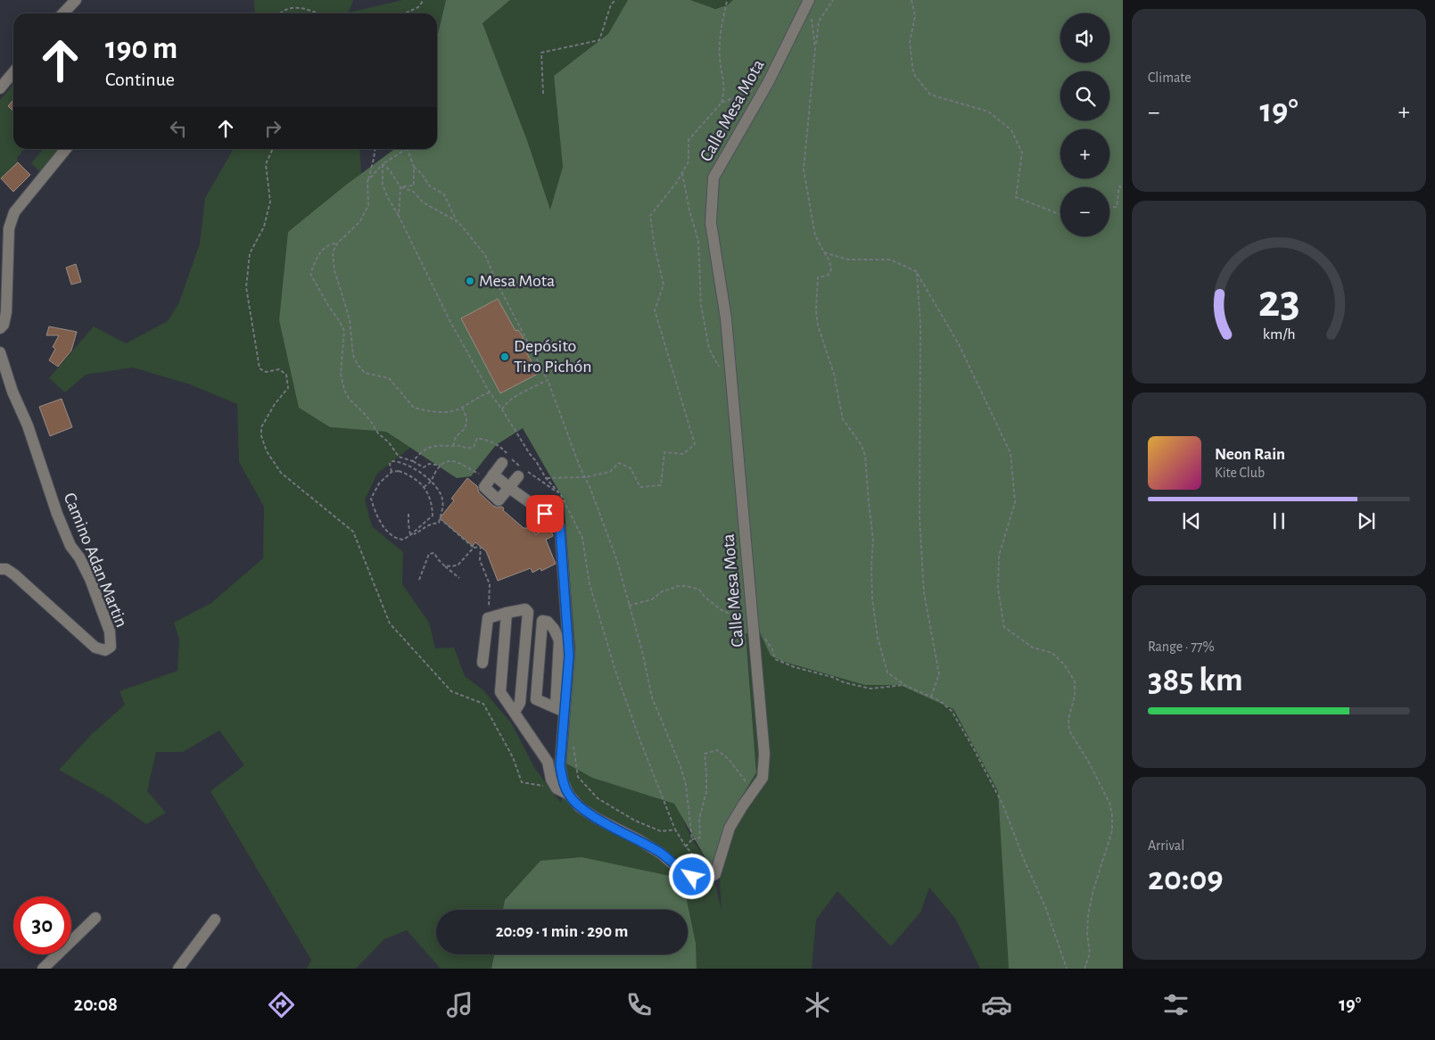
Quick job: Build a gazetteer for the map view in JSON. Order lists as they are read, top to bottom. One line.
{"streets":{"street":["Calle Mesa Mota","Camino Adan Martin"]},"places":["Mesa Mota","Depósito Tiro Pichón"],"page":{"tile":["Climate",["Range · 77%","385 km"],["Arrival","20:09"]],"map_buttons":["+","−"],"turn":["190 m","Continue"],"heat":["−","19°","+"],"song":["Neon Rain","Kite Club"],"limit":"30","trip":"20:09 · 1 min · 290 m","tabs":["20:08","19°"],"gauge":["23","km/h"]}}
